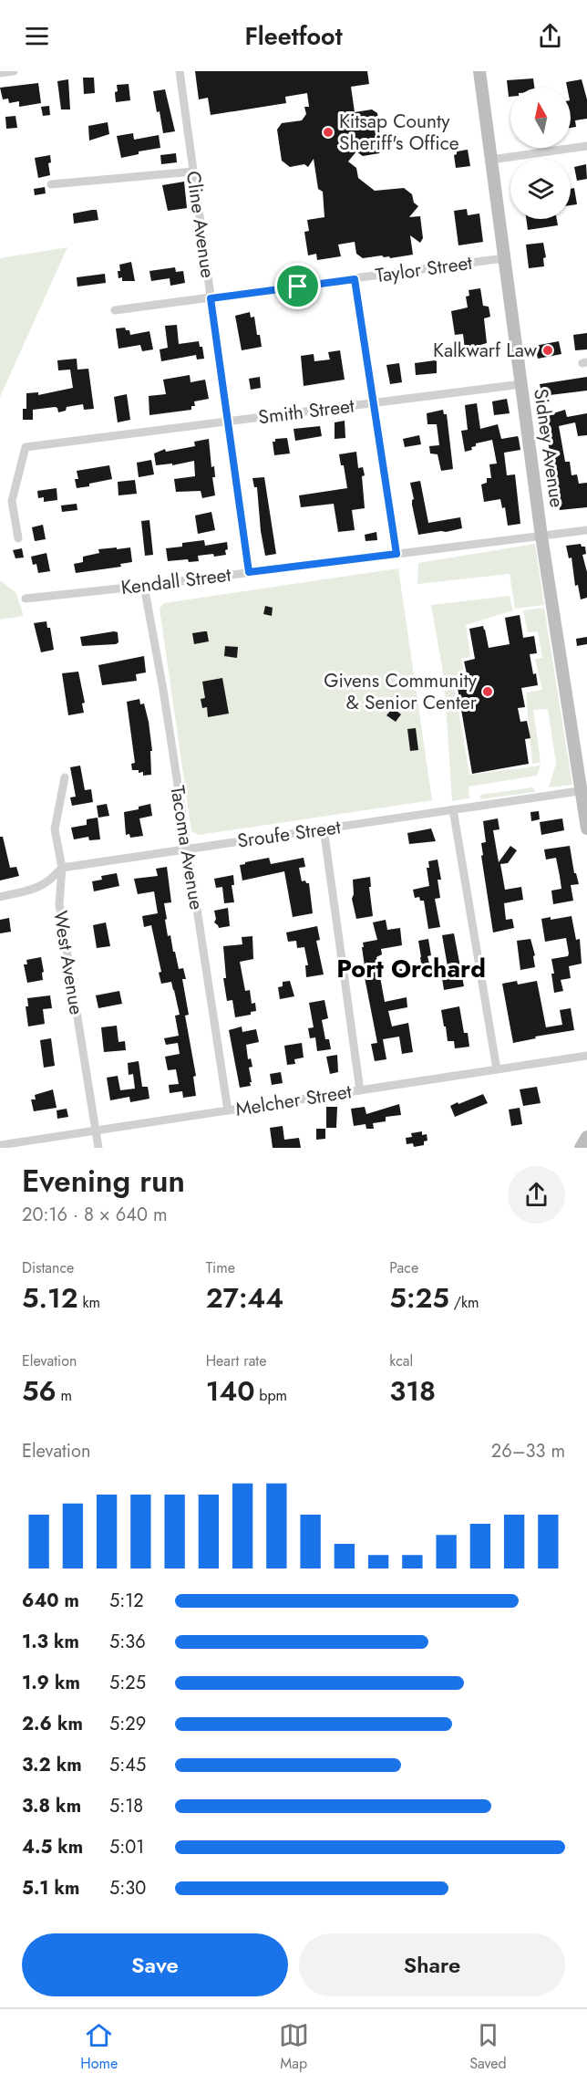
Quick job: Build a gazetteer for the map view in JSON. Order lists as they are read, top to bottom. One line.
{"streets":{"main road":["Sidney Avenue"],"street":["Cline Avenue","Taylor Street","Smith Street","Kendall Street","Sroufe Street","Tacoma Avenue","West Avenue","Melcher Street"]},"crossings":[["Cline Avenue","Taylor Street"],["Cline Avenue","Smith Street"],["Cline Avenue","Kendall Street"],["Taylor Street","Sidney Avenue"],["Smith Street","Sidney Avenue"],["Sidney Avenue","Kendall Street"],["Sidney Avenue","Sroufe Street"],["Kendall Street","Tacoma Avenue"],["Sroufe Street","Tacoma Avenue"],["Sroufe Street","West Avenue"],["Tacoma Avenue","Melcher Street"],["West Avenue","Melcher Street"]],"districts":["Port Orchard"],"places":["Kitsap County Sheriff's Office","Kalkwarf Law","Givens Community & Senior Center"],"north":"top","page":{"header":"Fleetfoot","heading":["Evening run","20:16 · 8 × 640 m"],"stats":[["Distance","5.12 km"],["Time","27:44"],["Pace","5:25 /km"],["Elevation","56 m"],["Heart rate","140 bpm"],["kcal","318"]],"chart":["Elevation","26–33 m"],"list":[{"name":"640 m","note":"5:12"},{"name":"1.3 km","note":"5:36"},{"name":"1.9 km","note":"5:25"},{"name":"2.6 km","note":"5:29"},{"name":"3.2 km","note":"5:45"},{"name":"3.8 km","note":"5:18"},{"name":"4.5 km","note":"5:01"},{"name":"5.1 km","note":"5:30"}],"buttons":["Save","Share"],"tabs":["Home","Map","Saved"]}}
